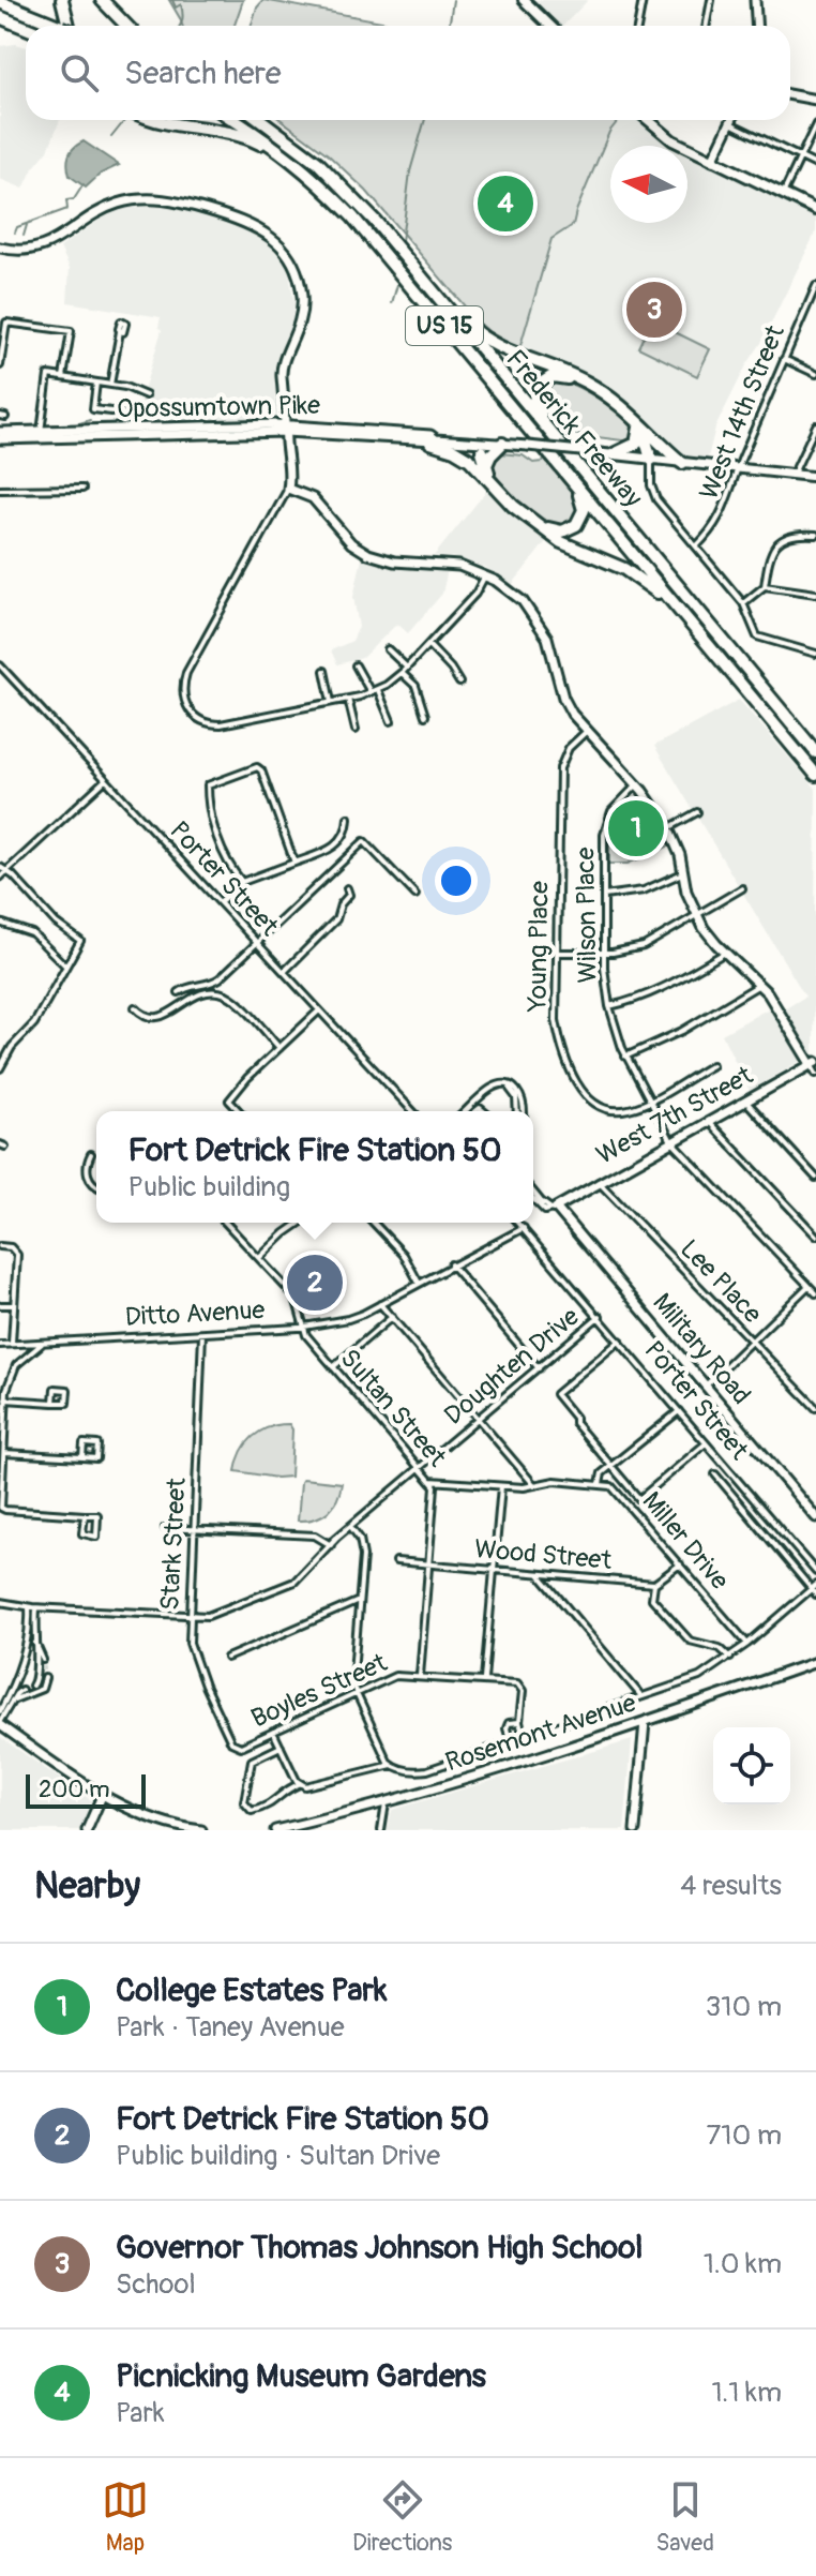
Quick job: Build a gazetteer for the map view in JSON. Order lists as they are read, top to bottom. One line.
{"streets":{"highway":["US 15","Frederick Freeway"],"street":["Opossumtown Pike","West 14th Street","Porter Street","Wilson Place","Young Place","West 7th Street","Lee Place","Ditto Avenue","Military Road","Doughten Drive","Sultan Street","Miller Drive","Stark Street","Wood Street","Boyles Street","Rosemont Avenue"]},"crossings":[["US 15","Frederick Freeway"],["Opossumtown Pike","West 14th Street"],["Porter Street","Ditto Avenue"],["Porter Street","Doughten Drive"],["Wilson Place","Young Place"],["Wilson Place","West 7th Street"],["West 7th Street","Lee Place"],["West 7th Street","Military Road"],["Ditto Avenue","Sultan Street"],["Ditto Avenue","Stark Street"],["Doughten Drive","Sultan Street"],["Doughten Drive","Stark Street"],["Sultan Street","Wood Street"],["Sultan Street","Boyles Street"],["Stark Street","Boyles Street"]],"scale_bar":"200 m","north":"left","page":{"search":"Search here","pins":["4","3","1","2"],"popup":["Fort Detrick Fire Station 50","Public building"],"scale":"200 m","heading":["Nearby","4 results"],"list":[{"mark":"1","name":"College Estates Park","note":"Park · Taney Avenue","value":"310 m"},{"mark":"2","name":"Fort Detrick Fire Station 50","note":"Public building · Sultan Drive","value":"710 m"},{"mark":"3","name":"Governor Thomas Johnson High School","note":"School","value":"1.0 km"},{"mark":"4","name":"Picnicking Museum Gardens","note":"Park","value":"1.1 km"}],"nav":["Map","Directions","Saved"]}}
